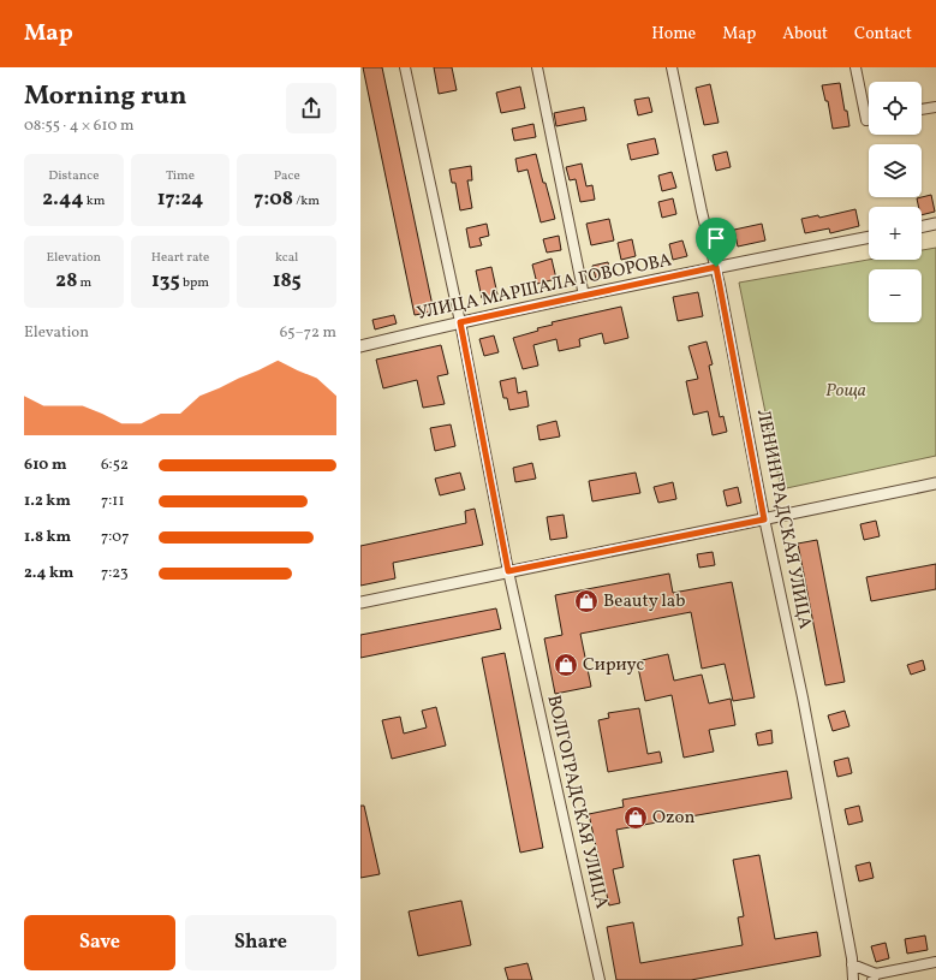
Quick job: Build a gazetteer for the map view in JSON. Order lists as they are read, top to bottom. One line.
{"streets":{"street":["УЛИЦА МАРШАЛА ГОВОРОВА","ЛЕНИНГРАДСКАЯ УЛИЦА","ВОЛГОГРАДСКАЯ УЛИЦА"]},"crossings":[["УЛИЦА МАРШАЛА ГОВОРОВА","ЛЕНИНГРАДСКАЯ УЛИЦА"],["УЛИЦА МАРШАЛА ГОВОРОВА","ВОЛГОГРАДСКАЯ УЛИЦА"]],"parks":["Роща"],"places":{"shop":["Beauty lab","Сириус","Ozon"]},"page":{"header":"Map","nav":["Home","Map","About","Contact"],"heading":["Morning run","08:55 · 4 × 610 m"],"map_buttons":["+","−"],"stats":[["Distance","2.44 km"],["Time","17:24"],["Pace","7:08 /km"],["Elevation","28 m"],["Heart rate","135 bpm"],["kcal","185"]],"chart":["Elevation","65–72 m"],"list":[{"name":"610 m","note":"6:52"},{"name":"1.2 km","note":"7:11"},{"name":"1.8 km","note":"7:07"},{"name":"2.4 km","note":"7:23"}],"buttons":["Save","Share"]}}
